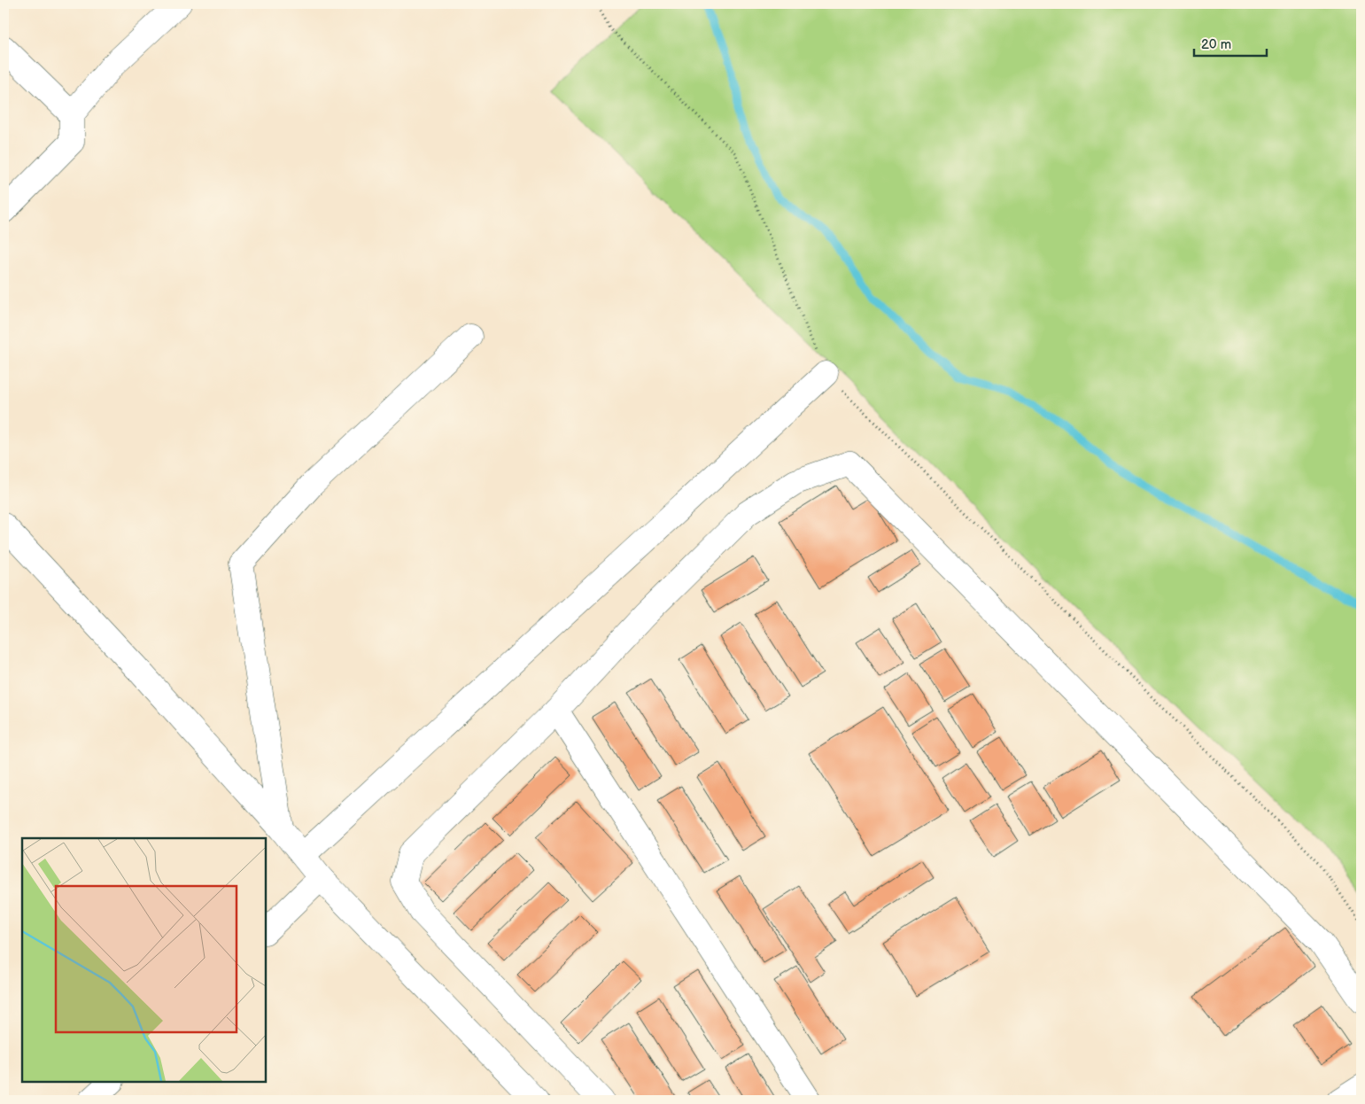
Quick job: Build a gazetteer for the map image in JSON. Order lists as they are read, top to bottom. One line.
{"scale_bar":"20 m"}
